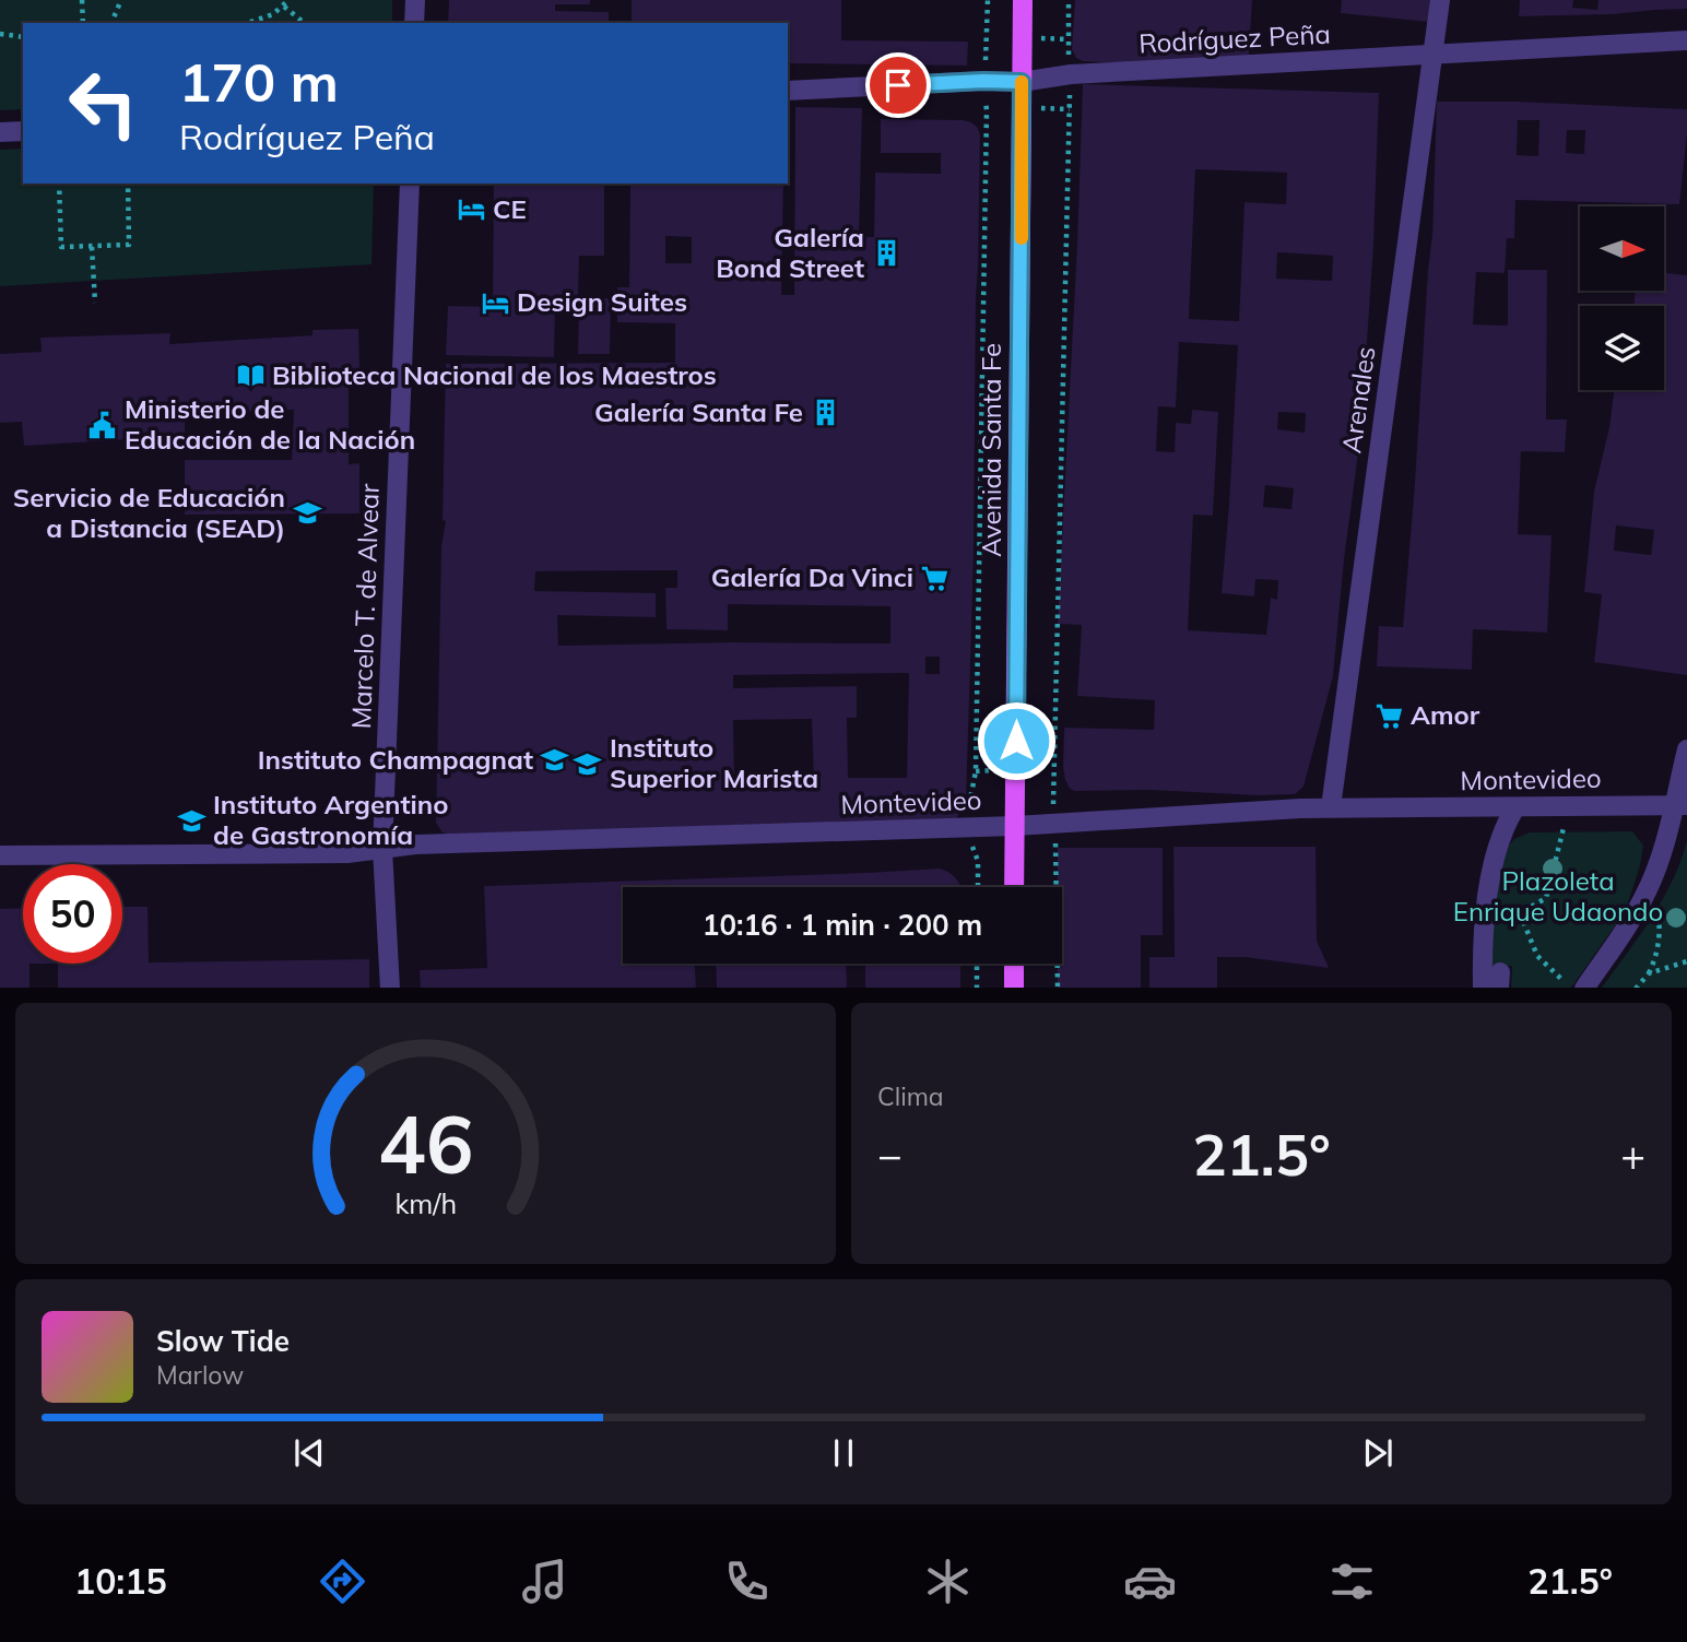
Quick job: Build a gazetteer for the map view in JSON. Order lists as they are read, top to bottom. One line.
{"streets":{"main road":["Avenida Santa Fe"],"street":["Rodríguez Peña","Arenales","Marcelo T. de Alvear","Montevideo"]},"crossings":[["Rodríguez Peña","Arenales"],["Rodríguez Peña","Avenida Santa Fe"],["Arenales","Montevideo"],["Avenida Santa Fe","Montevideo"],["Marcelo T. de Alvear","Montevideo"]],"parks":["Plazoleta Enrique Udaondo"],"places":{"hotel":["CE","Design Suites"],"building":["Galería Bond Street","Galería Santa Fe"],"library":["Biblioteca Nacional de los Maestros"],"public building":["Ministerio de Educación de la Nación"],"school or university":["Servicio de Educación a Distancia (SEAD)","Instituto Champagnat","Instituto Superior Marista","Instituto Argentino de Gastronomía"],"supermarket":["Galería Da Vinci","Amor"]},"north":"right","page":{"turn":["170 m","Rodríguez Peña"],"limit":"50","trip":"10:16 · 1 min · 200 m","tile":"Clima","heat":["−","21.5°","+"],"song":["Slow Tide","Marlow"],"tabs":["10:15","21.5°"],"gauge":["46","km/h"]}}
